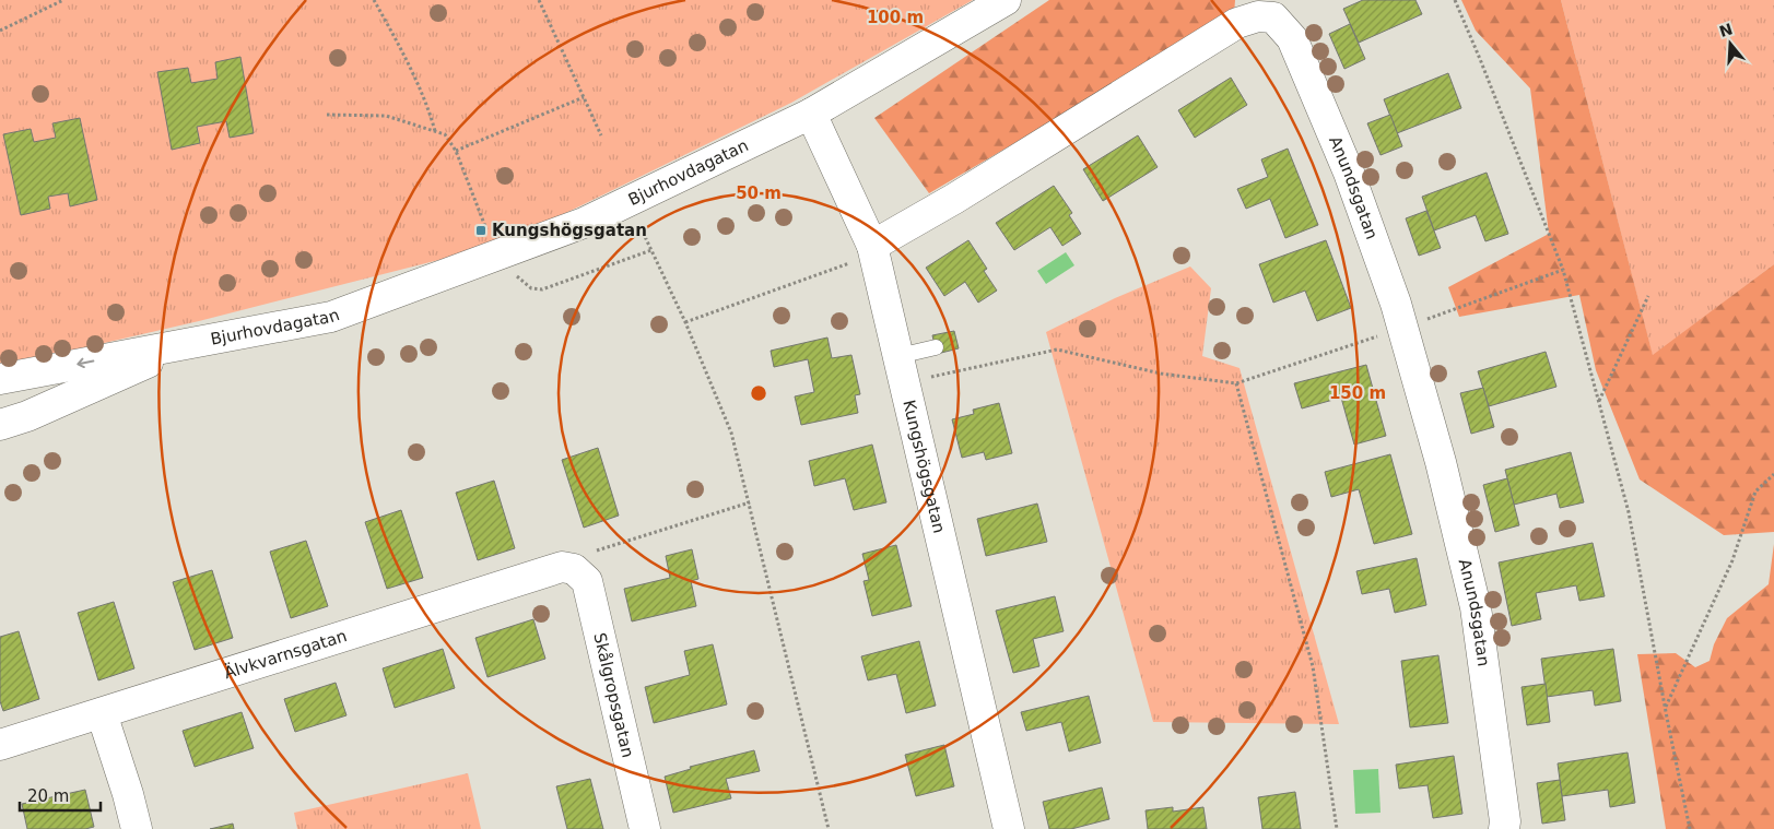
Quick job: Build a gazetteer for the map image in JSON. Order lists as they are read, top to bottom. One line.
{"streets":{"street":["Bjurhovdagatan","Anundsgatan","Kungshögsgatan","Älvkvarnsgatan","Skålgropsgatan"]},"crossings":[["Bjurhovdagatan","Kungshögsgatan"],["Anundsgatan","Kungshögsgatan"],["Älvkvarnsgatan","Skålgropsgatan"]],"places":{"transit":["Kungshögsgatan"]},"scale_bar":"20 m","north":"top","rings":["100 m","50 m","150 m"]}
